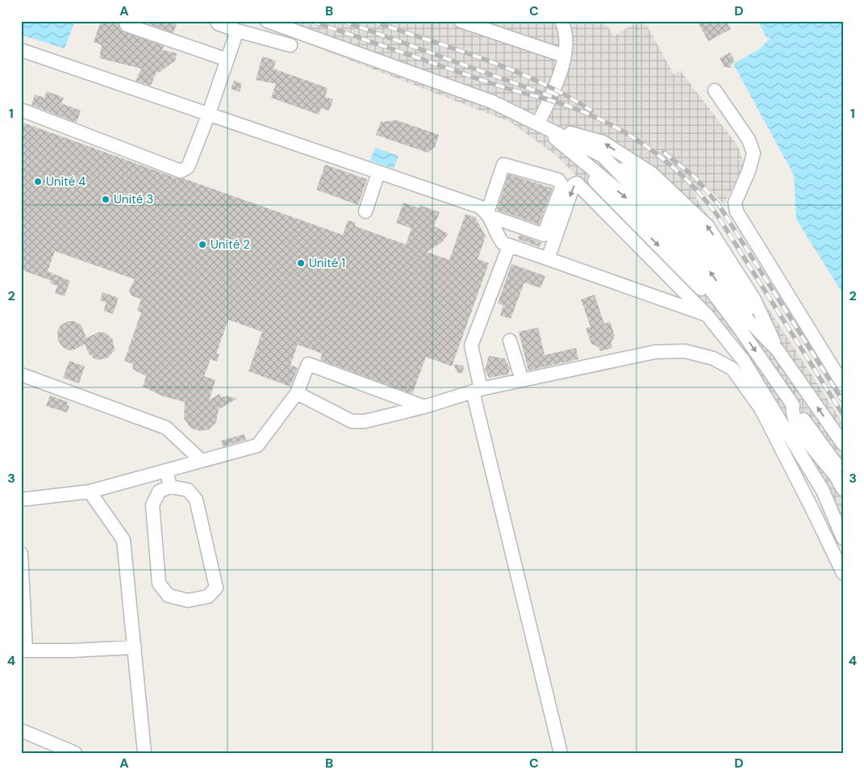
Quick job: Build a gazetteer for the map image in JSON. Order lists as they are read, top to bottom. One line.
{"places":["Unité 4","Unité 3","Unité 2","Unité 1"],"grid":{"columns":["A","B","C","D"],"rows":["1","2","3","4"]}}
